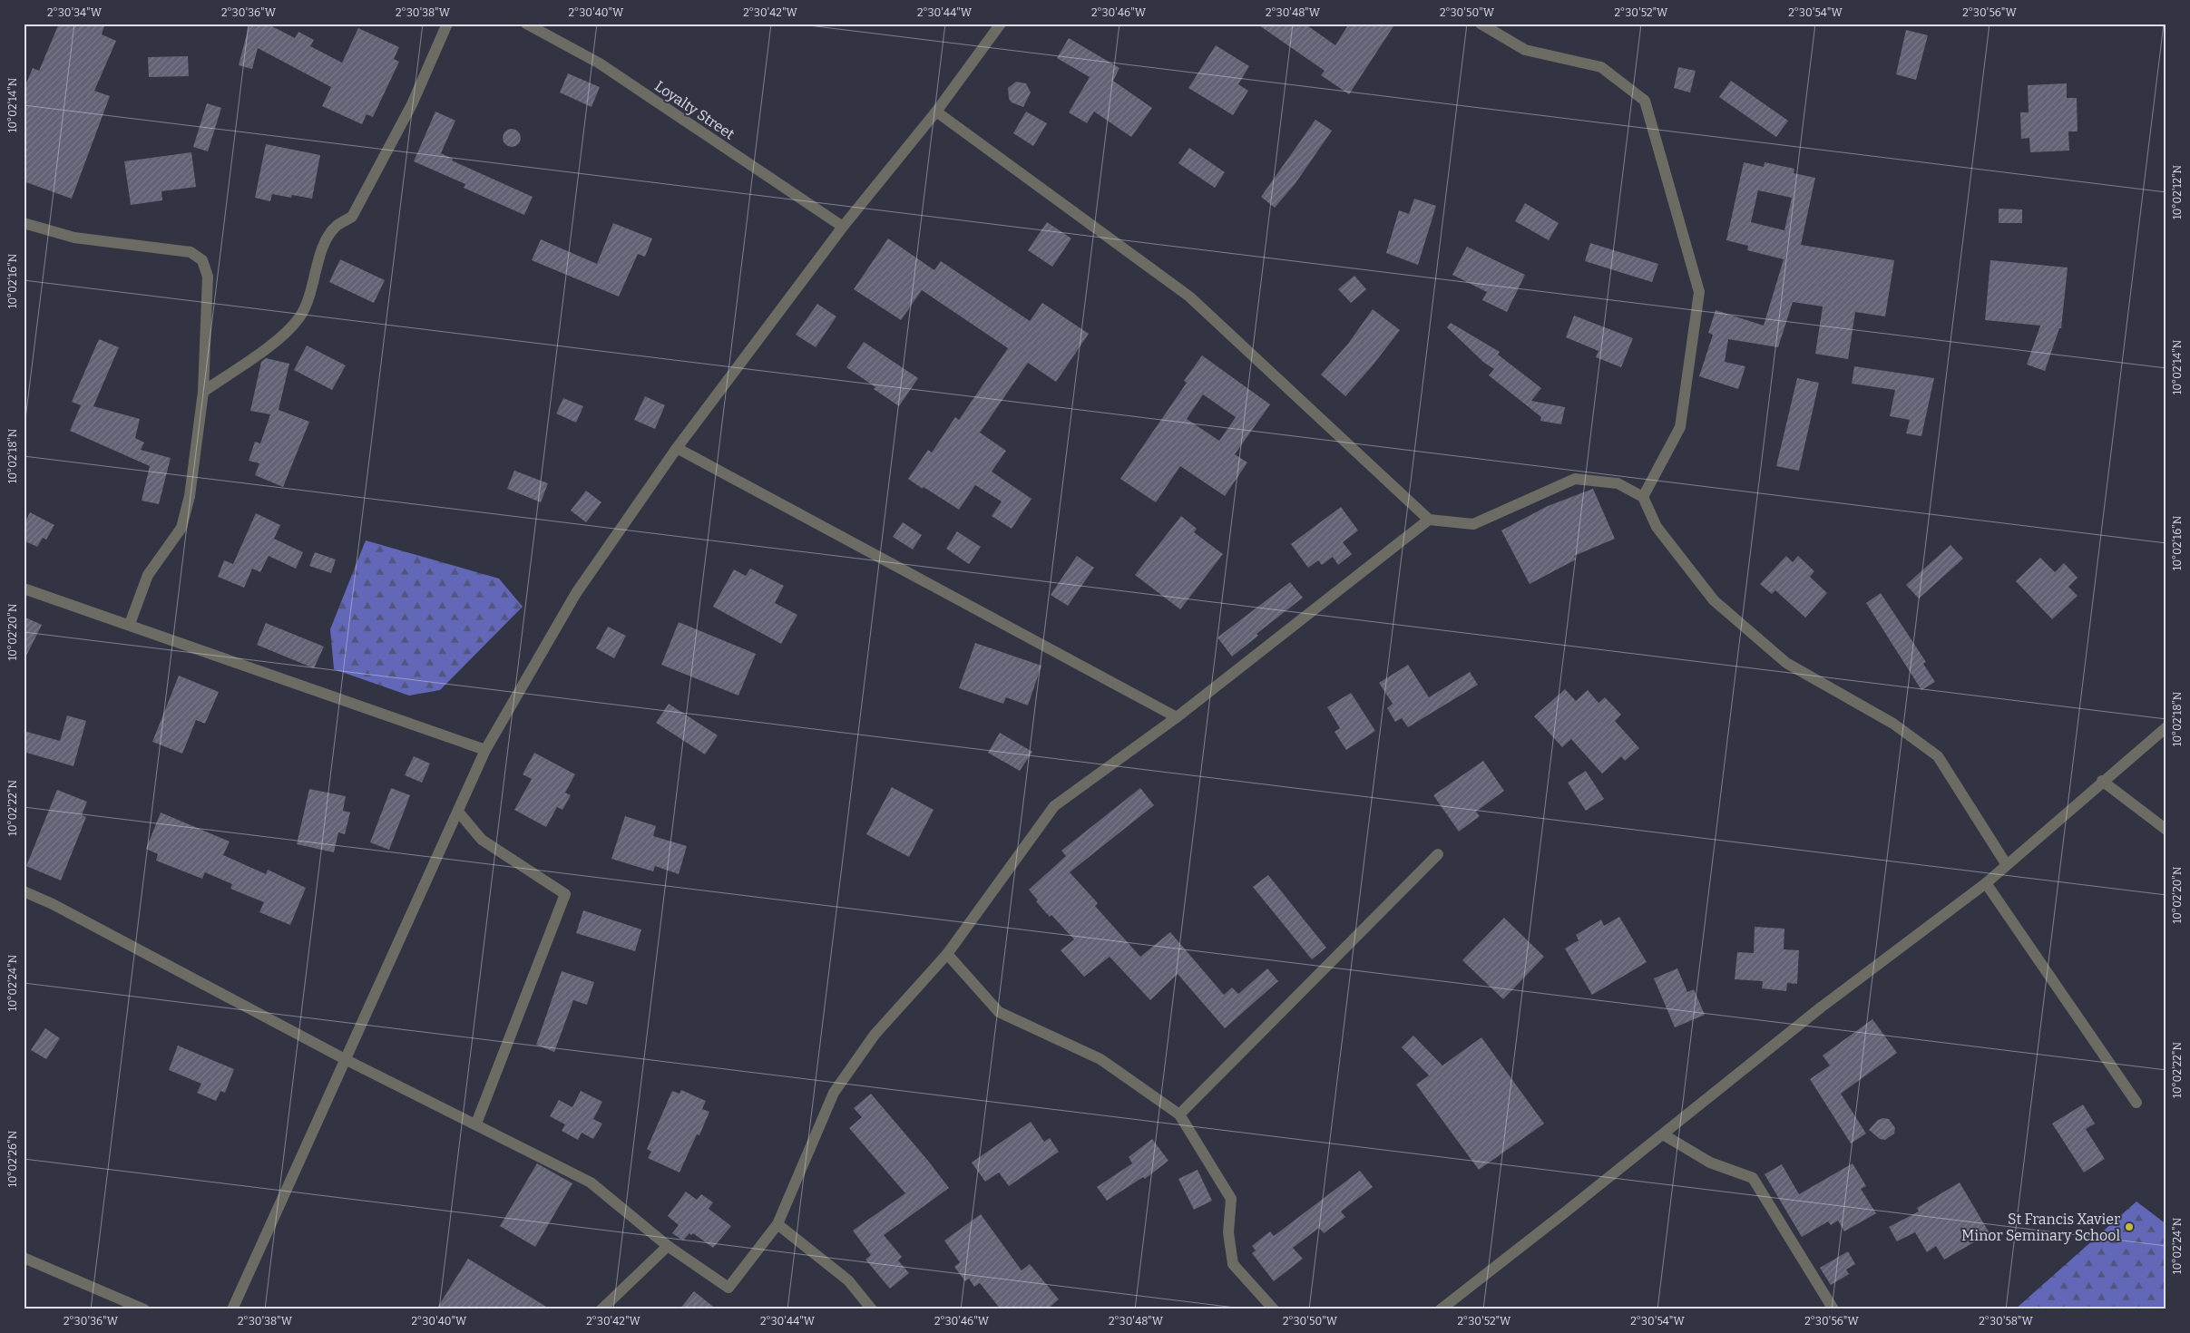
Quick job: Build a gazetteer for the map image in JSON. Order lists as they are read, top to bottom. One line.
{"streets":{"street":["Loyalty Street"]},"places":["St Francis Xavier Minor Seminary School"],"coordinates":["2°30'34\"W","2°30'36\"W","2°30'38\"W","2°30'40\"W","2°30'42\"W","2°30'44\"W","2°30'46\"W","2°30'48\"W","2°30'50\"W","2°30'52\"W","2°30'54\"W","2°30'56\"W","10°02'14\"N","10°02'12\"N","10°02'16\"N","10°02'18\"N","10°02'20\"N","10°02'22\"N","10°02'24\"N","10°02'26\"N","2°30'58\"W"]}
